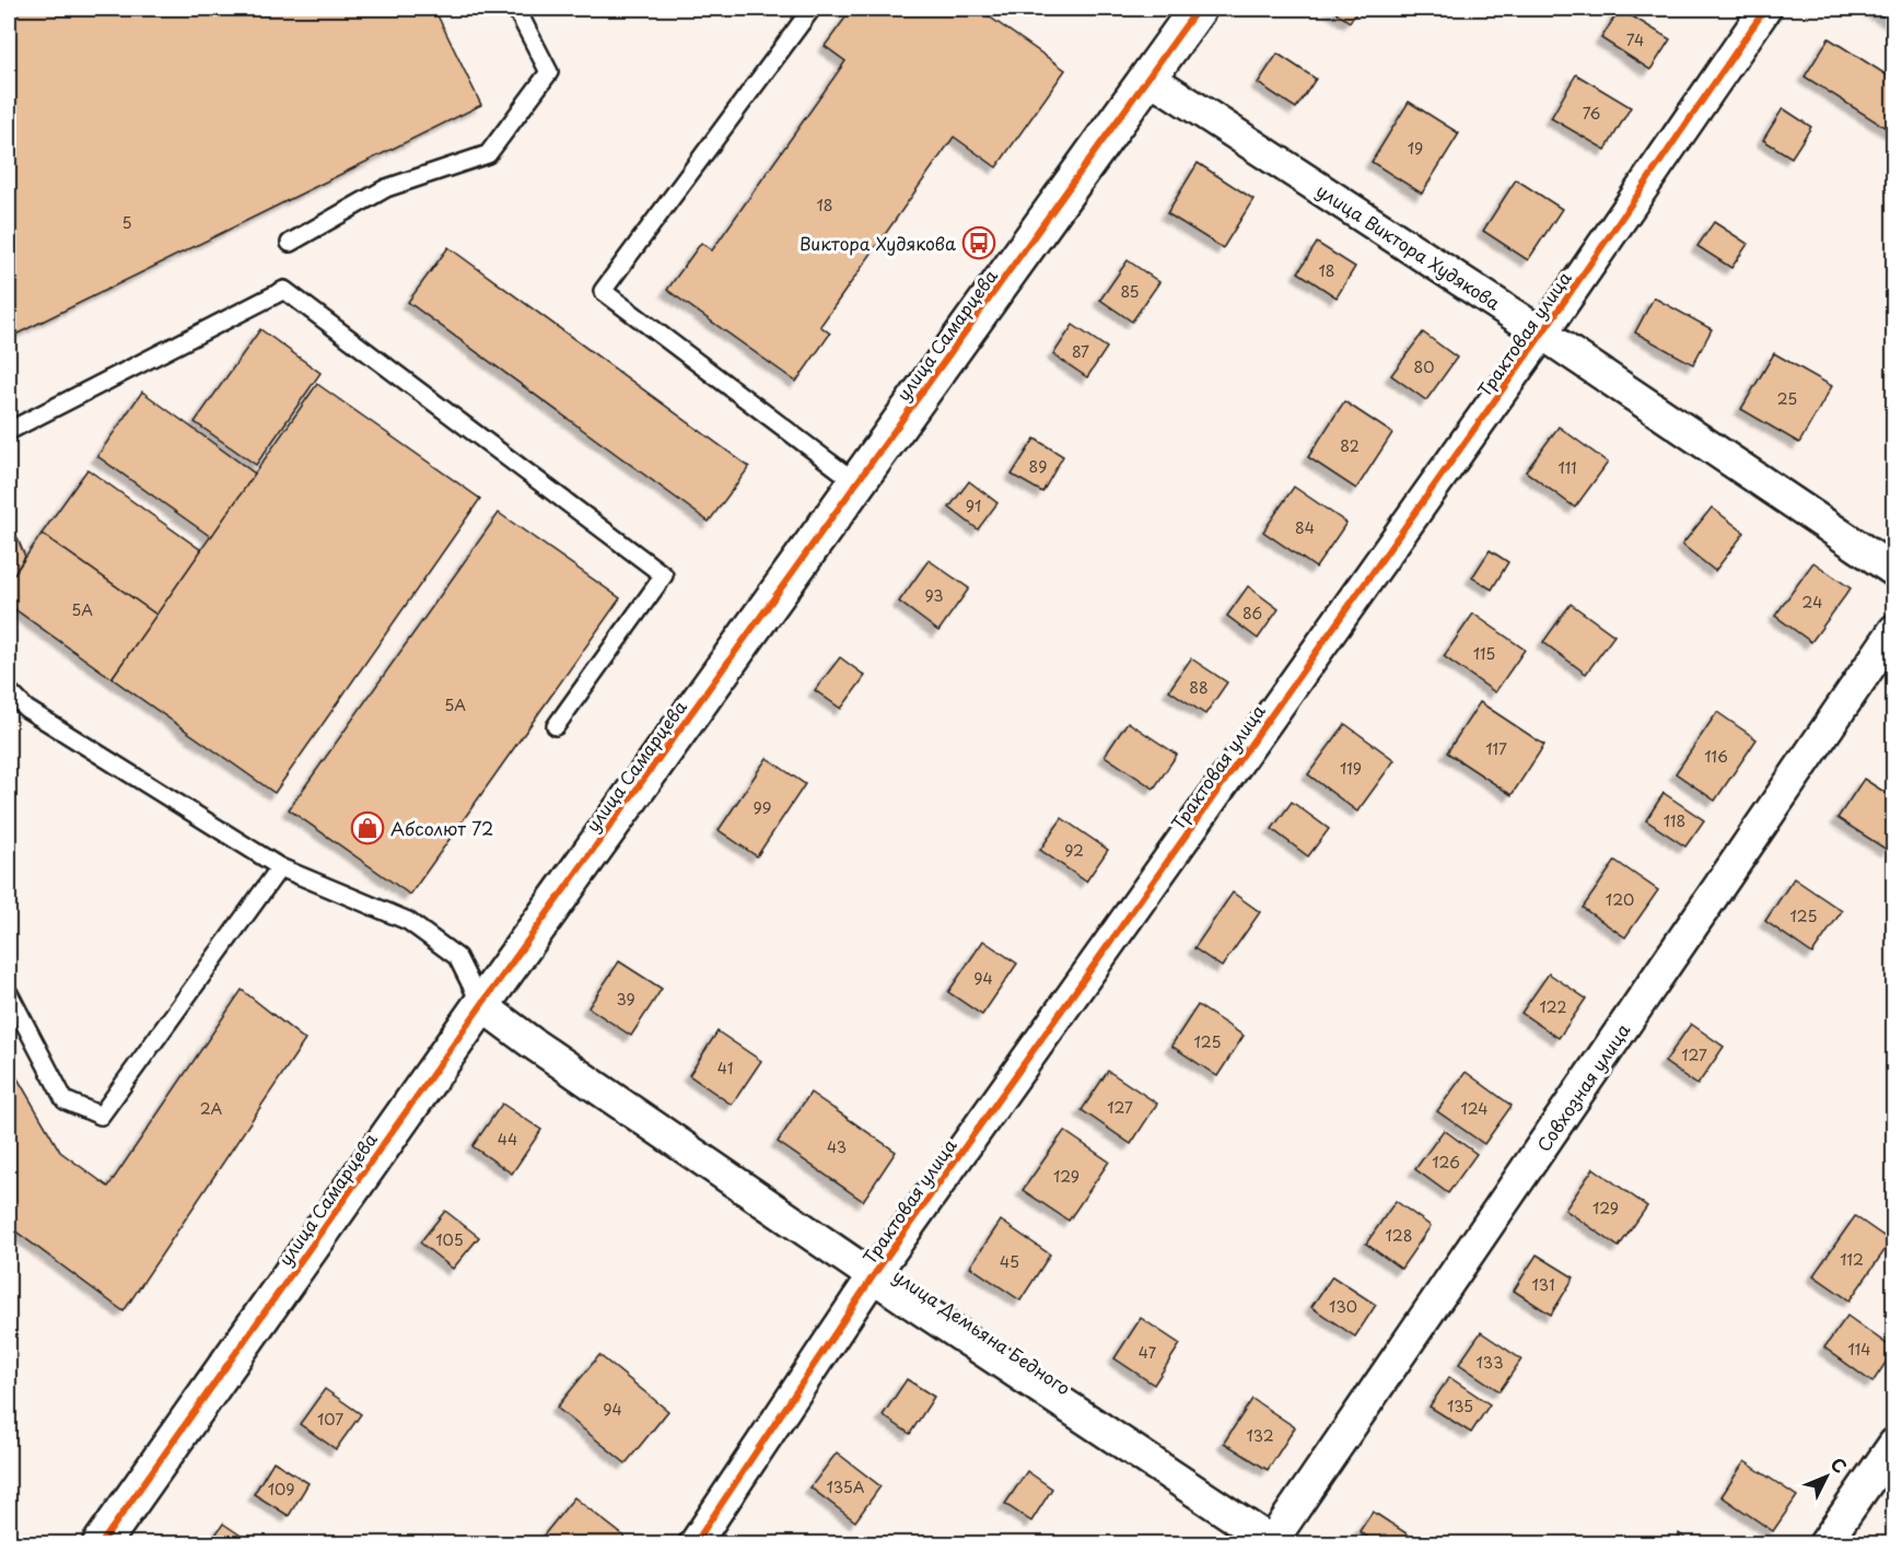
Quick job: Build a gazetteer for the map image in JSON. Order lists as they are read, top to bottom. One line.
{"streets":{"street":["улица Виктора Худякова","Трактовая улица","улица Самарцева","Совхозная улица","улица Демьяна Бедного"]},"crossings":[["улица Виктора Худякова","Трактовая улица"],["улица Виктора Худякова","улица Самарцева"],["Трактовая улица","улица Демьяна Бедного"],["улица Самарцева","улица Демьяна Бедного"],["Совхозная улица","улица Демьяна Бедного"]],"places":{"bus stop":["Виктора Худякова"],"shop":["Абсолют 72"]},"house_numbers":["74","76","19","18","5","18","85","87","80","25","82","89","111","91","84","93","24","5А","86","115","88","5А","117","116","119","99","118","92","120","125","94","39","122","125","127","41","127","2А","124","44","43","126","129","129","128","105","112","45","131","130","114","47","133","135","94","107","132","135А","109"],"north":"top right"}
